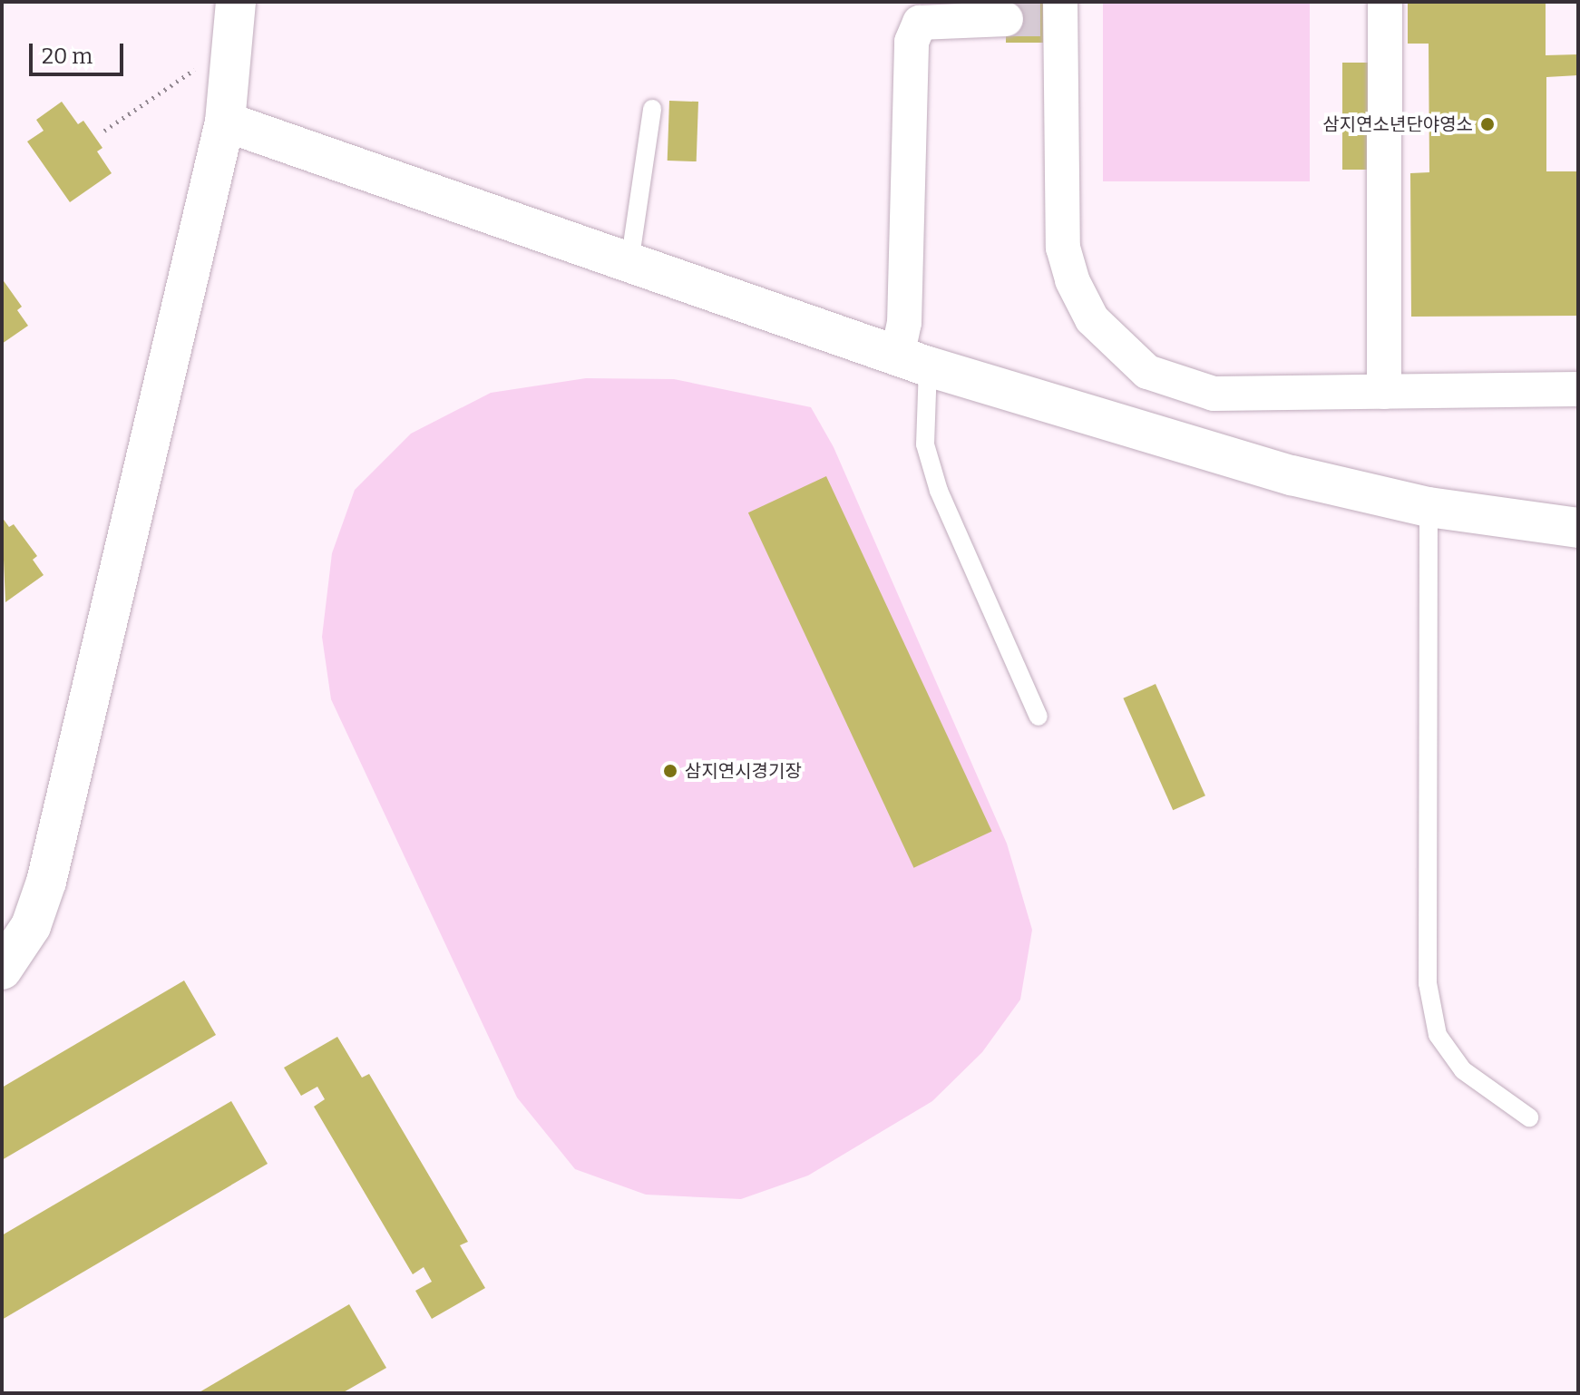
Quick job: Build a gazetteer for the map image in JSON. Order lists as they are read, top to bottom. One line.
{"places":["삼지연소년단야영소","삼지연시경기장"],"scale_bar":"20 m"}
